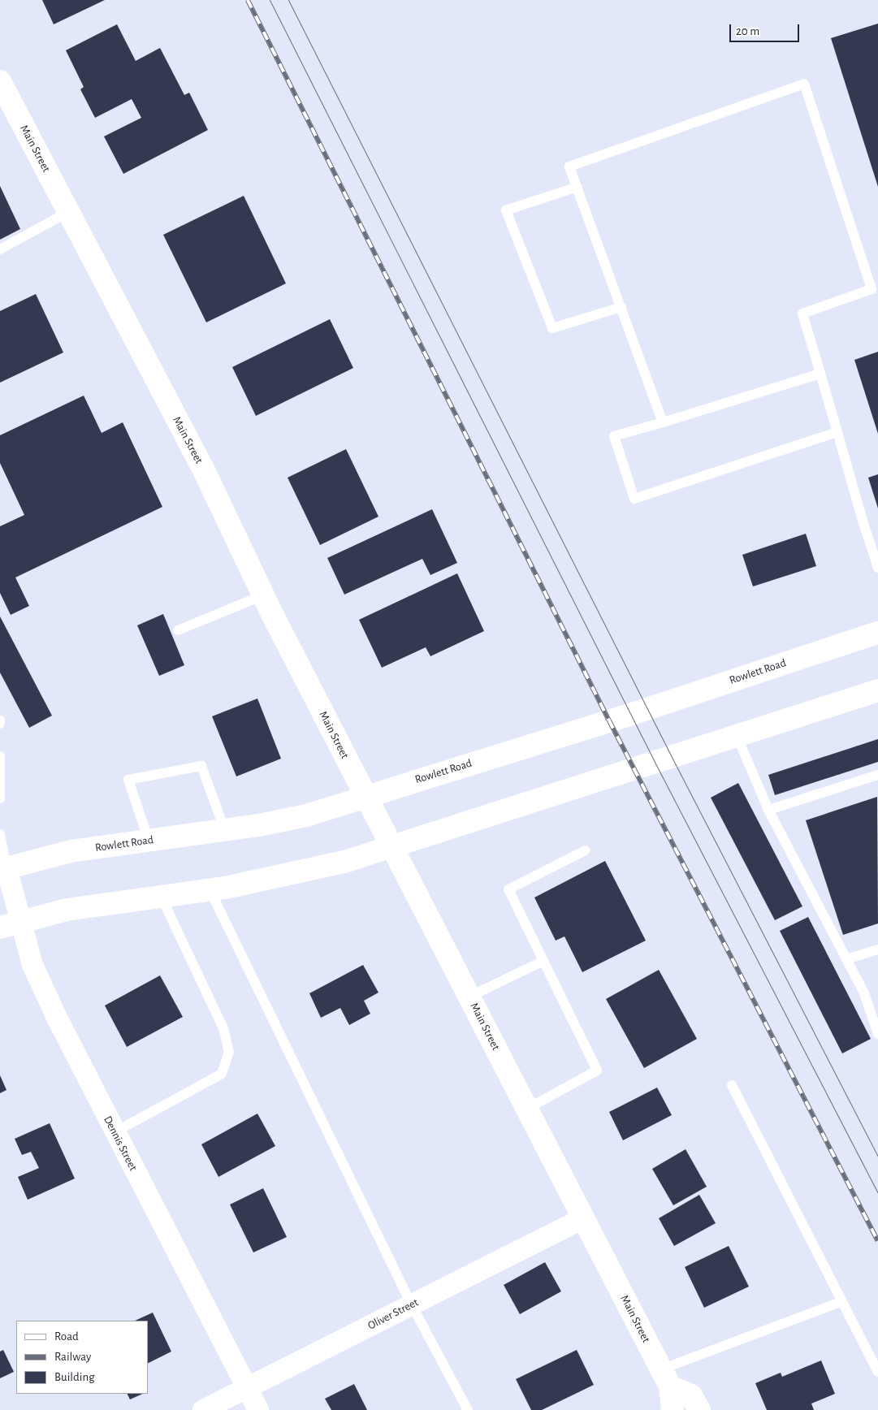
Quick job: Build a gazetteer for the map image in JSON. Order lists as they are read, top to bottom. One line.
{"streets":{"main road":["Main Street","Rowlett Road"],"street":["Dennis Street","Oliver Street"]},"crossings":[["Main Street","Rowlett Road"],["Main Street","Oliver Street"],["Rowlett Road","Dennis Street"],["Dennis Street","Oliver Street"]],"legend":["Road","Railway","Building"],"scale_bar":"20 m"}
